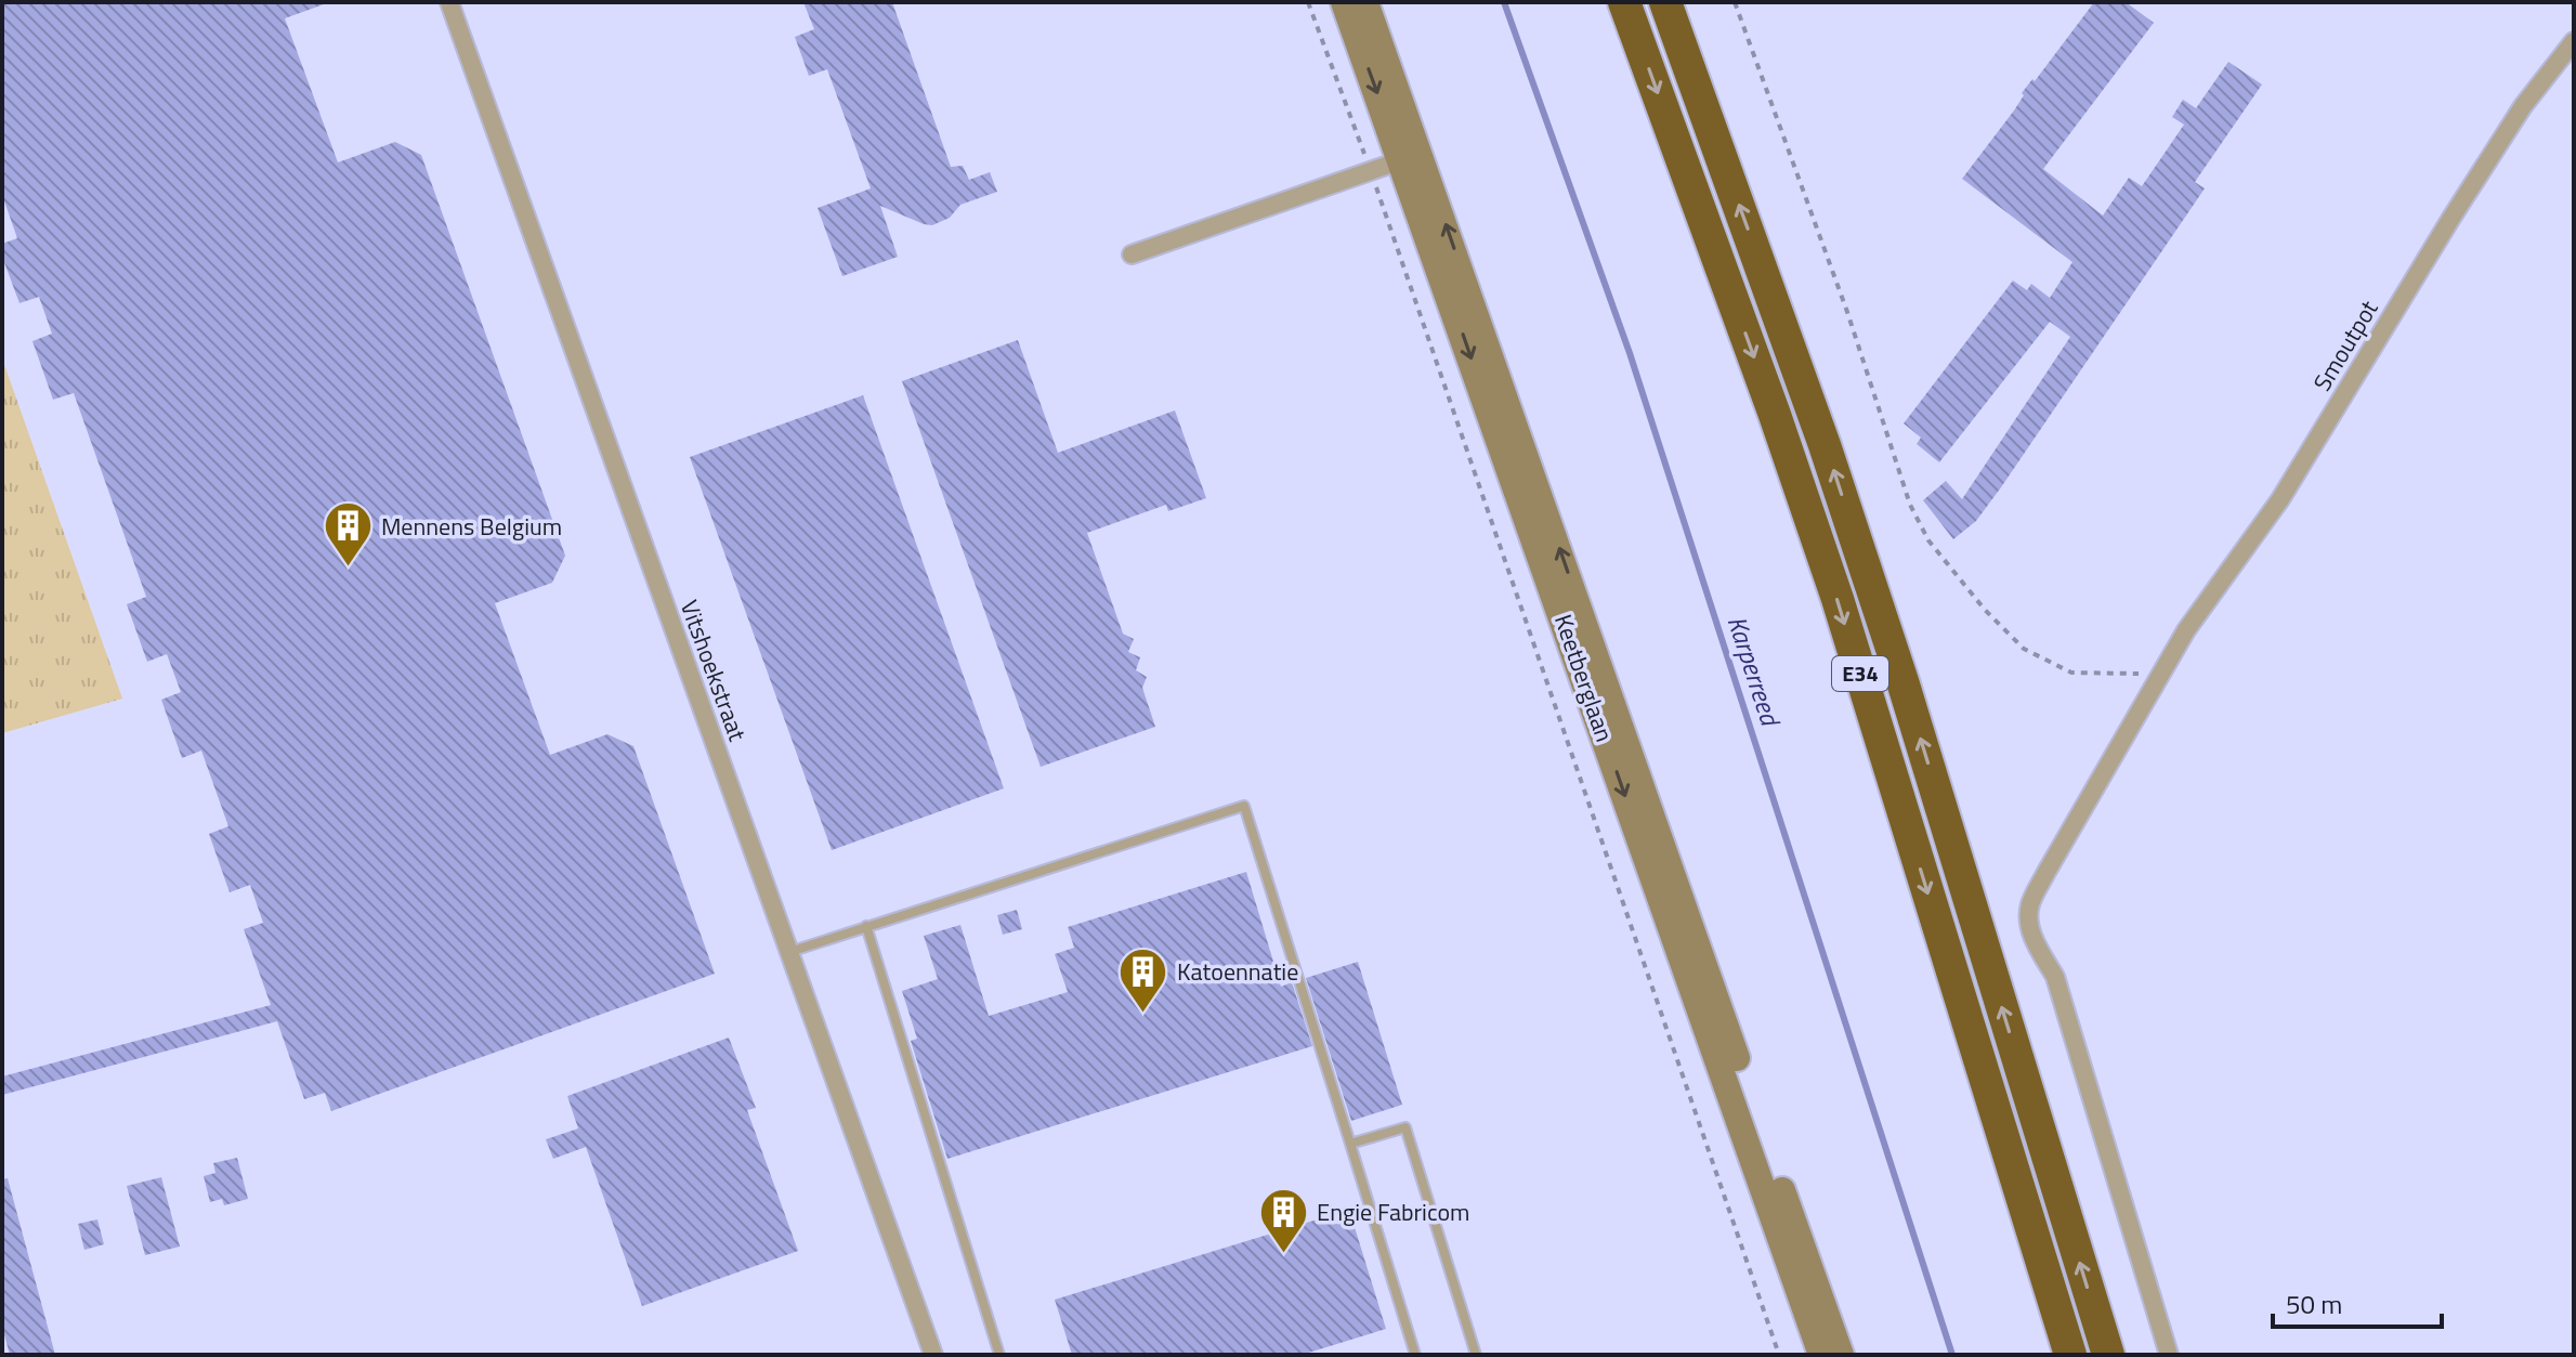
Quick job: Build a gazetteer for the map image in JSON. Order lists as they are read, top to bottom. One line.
{"streets":{"highway":["E34"],"main road":["Keetberglaan"],"street":["Smoutpot","Vitshoekstraat"]},"water":["Karperreed"],"places":{"building":["Mennens Belgium","Katoennatie","Engie Fabricom"]},"scale_bar":"50 m"}
